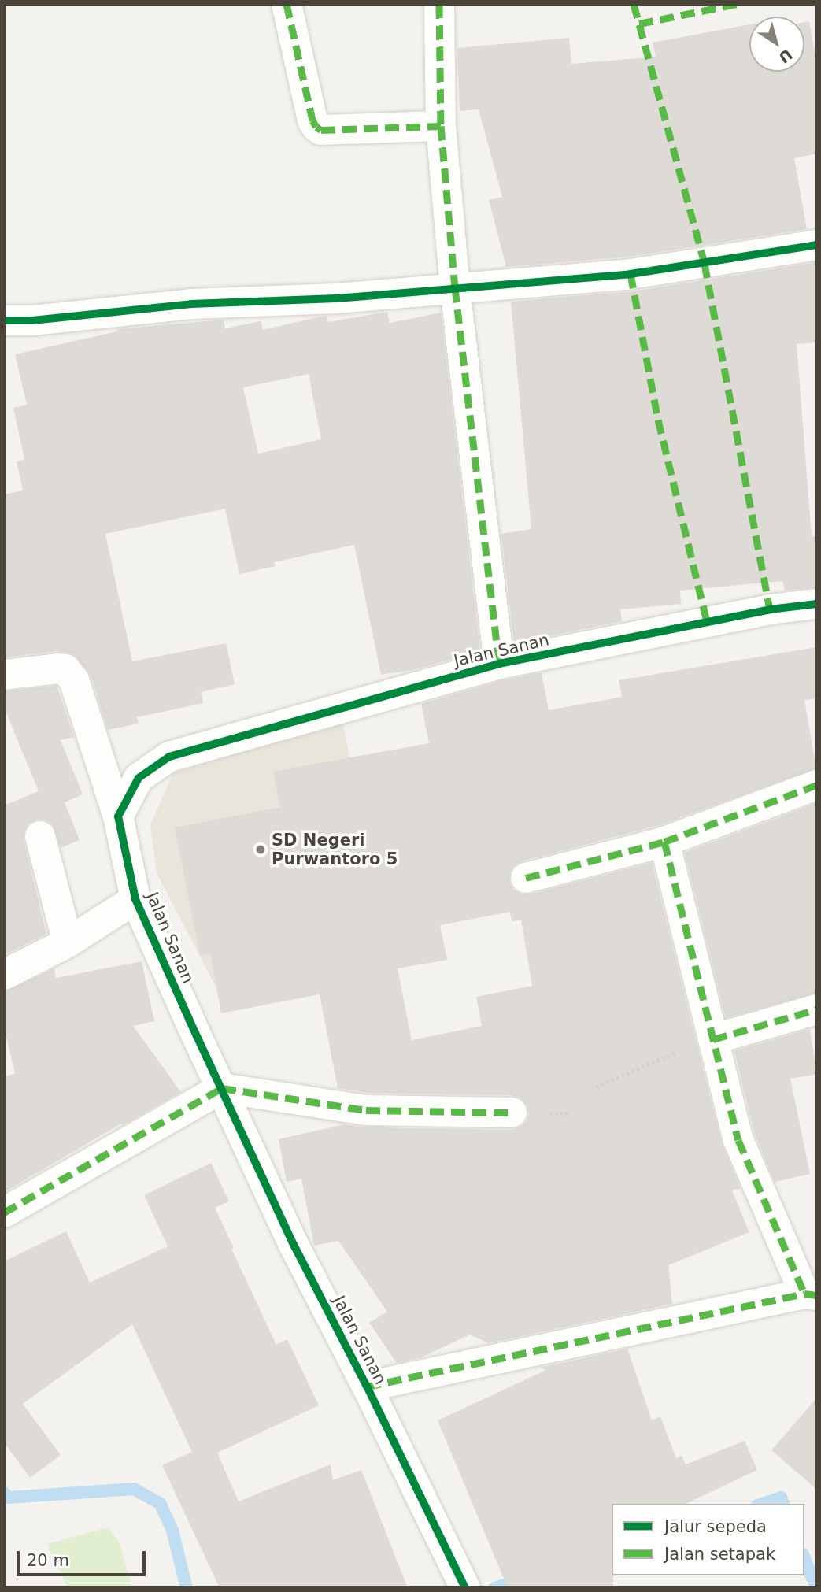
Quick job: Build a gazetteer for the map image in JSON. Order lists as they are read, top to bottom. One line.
{"streets":{"street":["Jalan Sanan"]},"places":["SD Negeri Purwantoro 5"],"legend":["Jalur sepeda","Jalan setapak"],"scale_bar":"20 m","north":"bottom right"}
